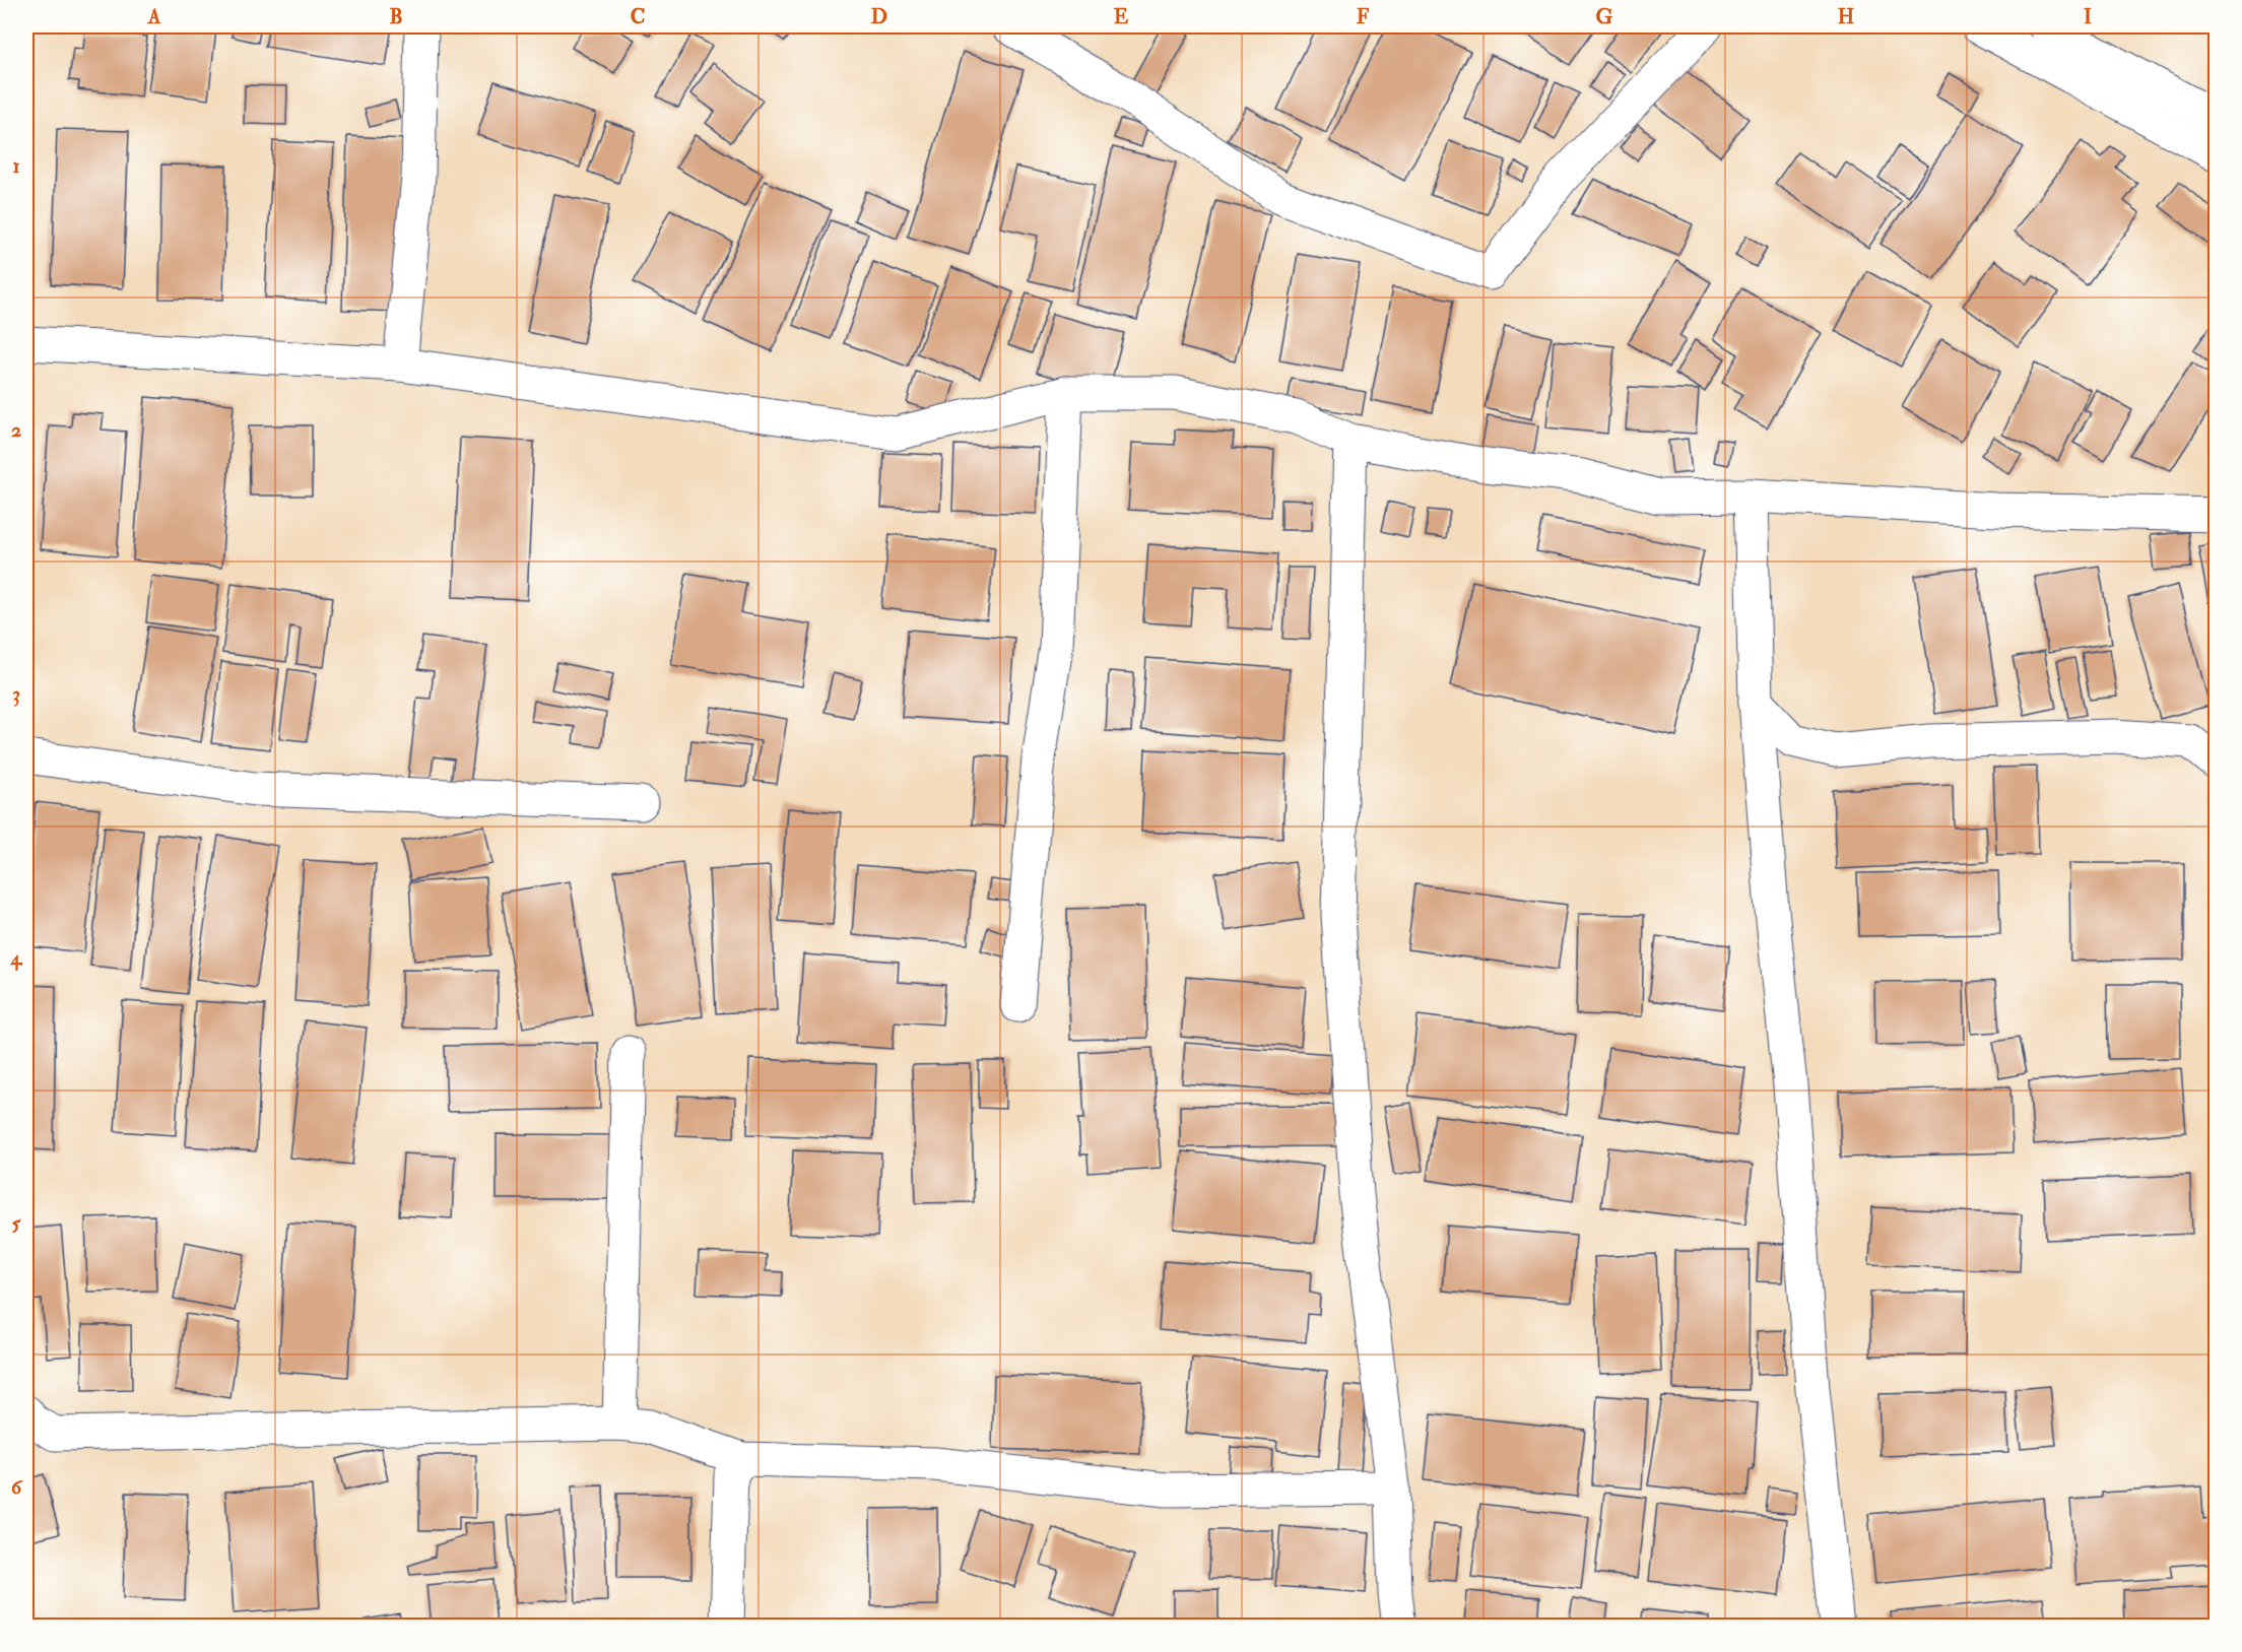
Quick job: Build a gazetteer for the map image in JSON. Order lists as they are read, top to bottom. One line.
{"grid":{"columns":["A","B","C","D","E","F","G","H","I"],"rows":["1","2","3","4","5","6"]}}
